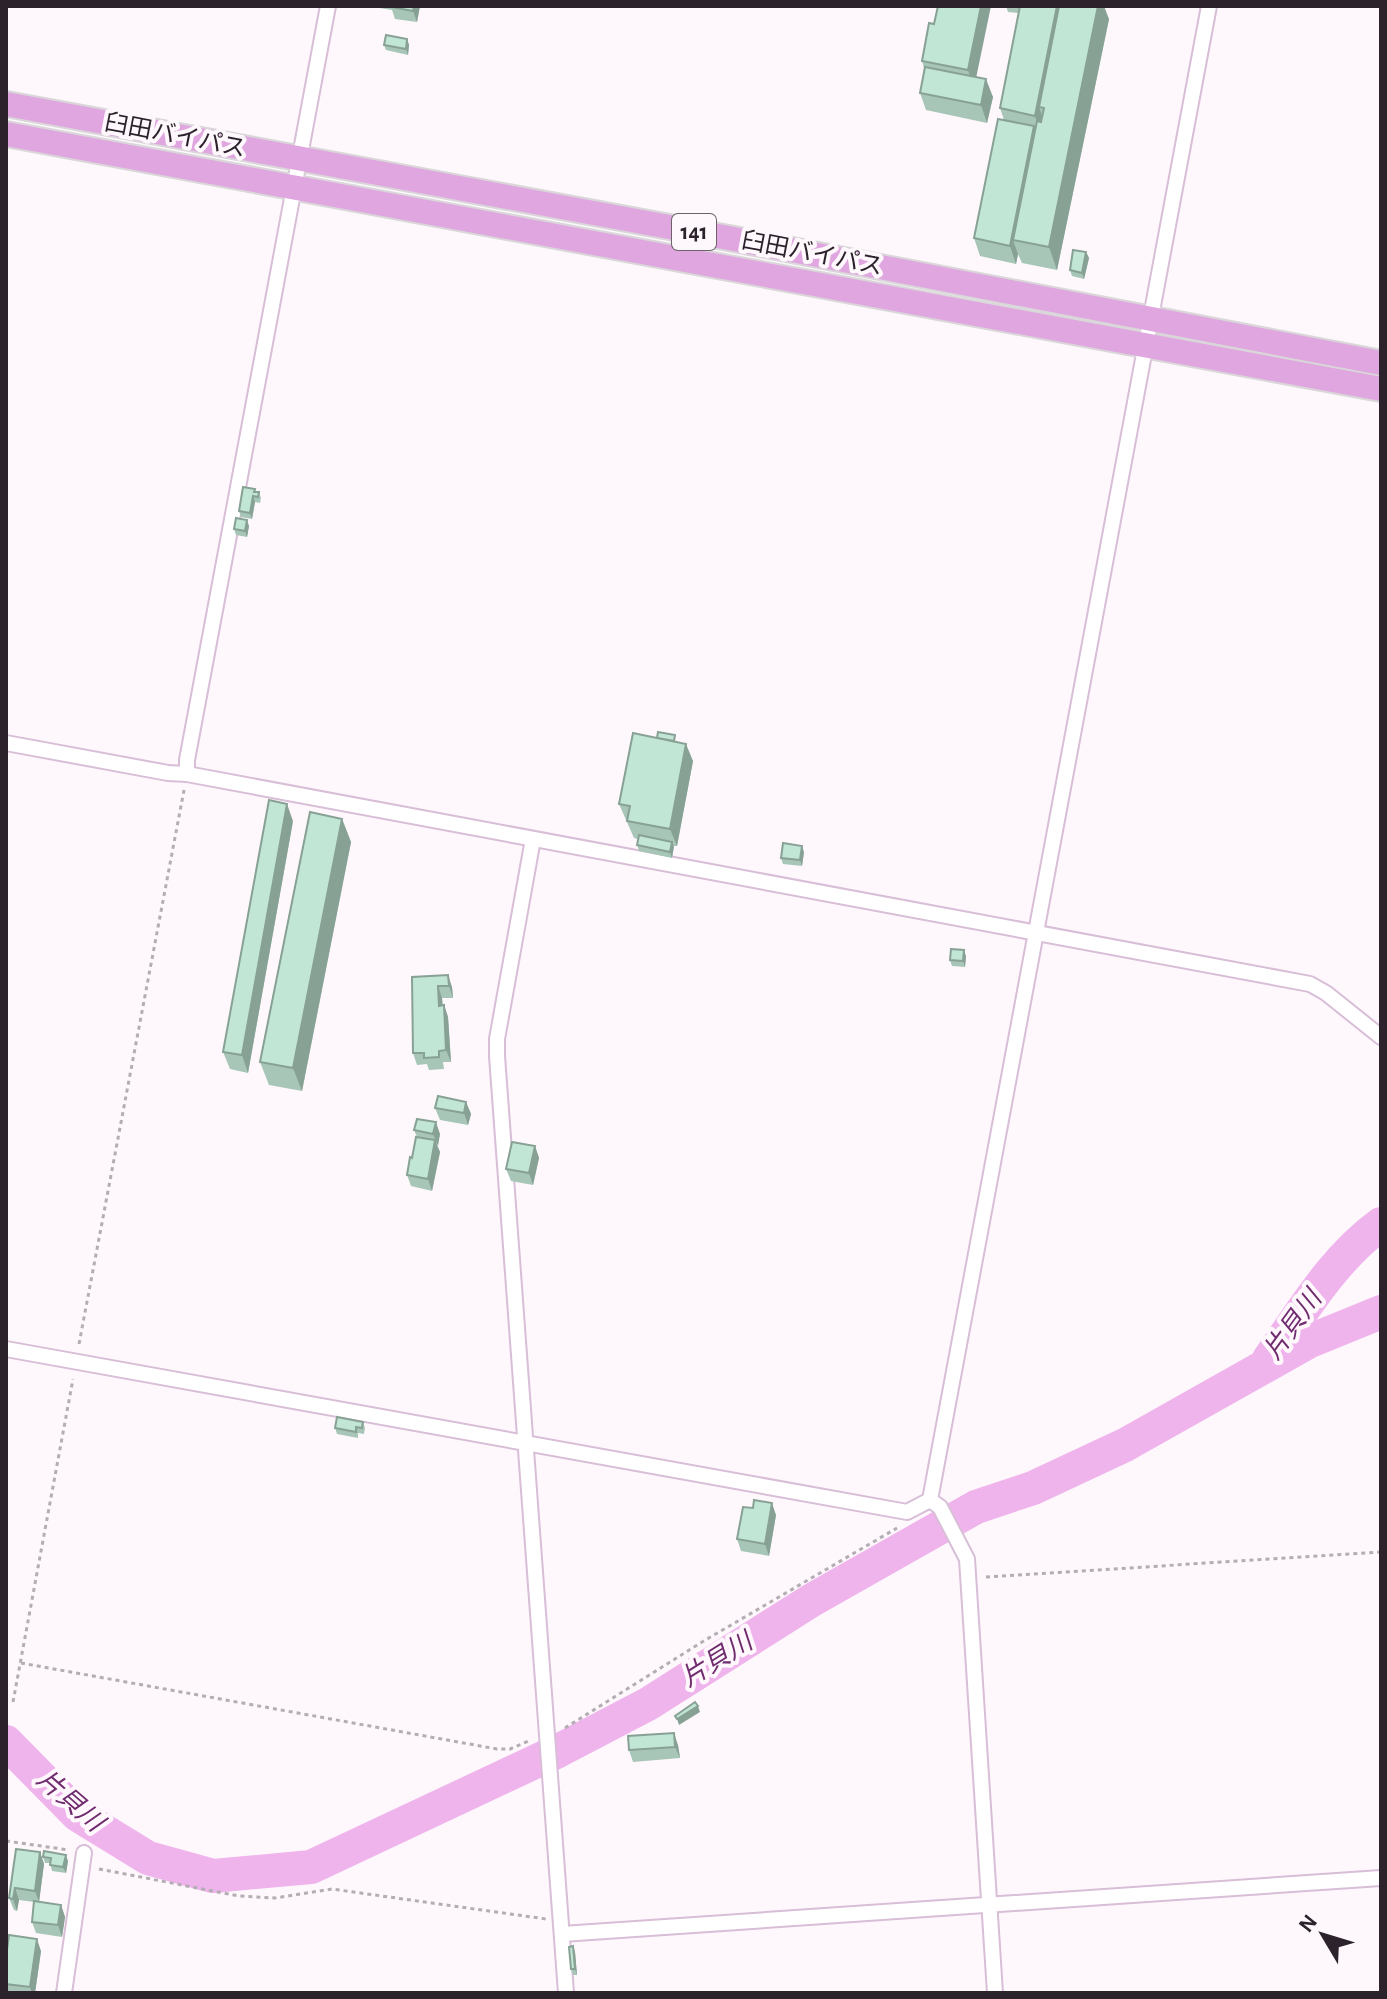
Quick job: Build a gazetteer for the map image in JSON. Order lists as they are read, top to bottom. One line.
{"streets":{"highway":["臼田バイパス","141"]},"water":["片貝川"],"north":"top left"}
